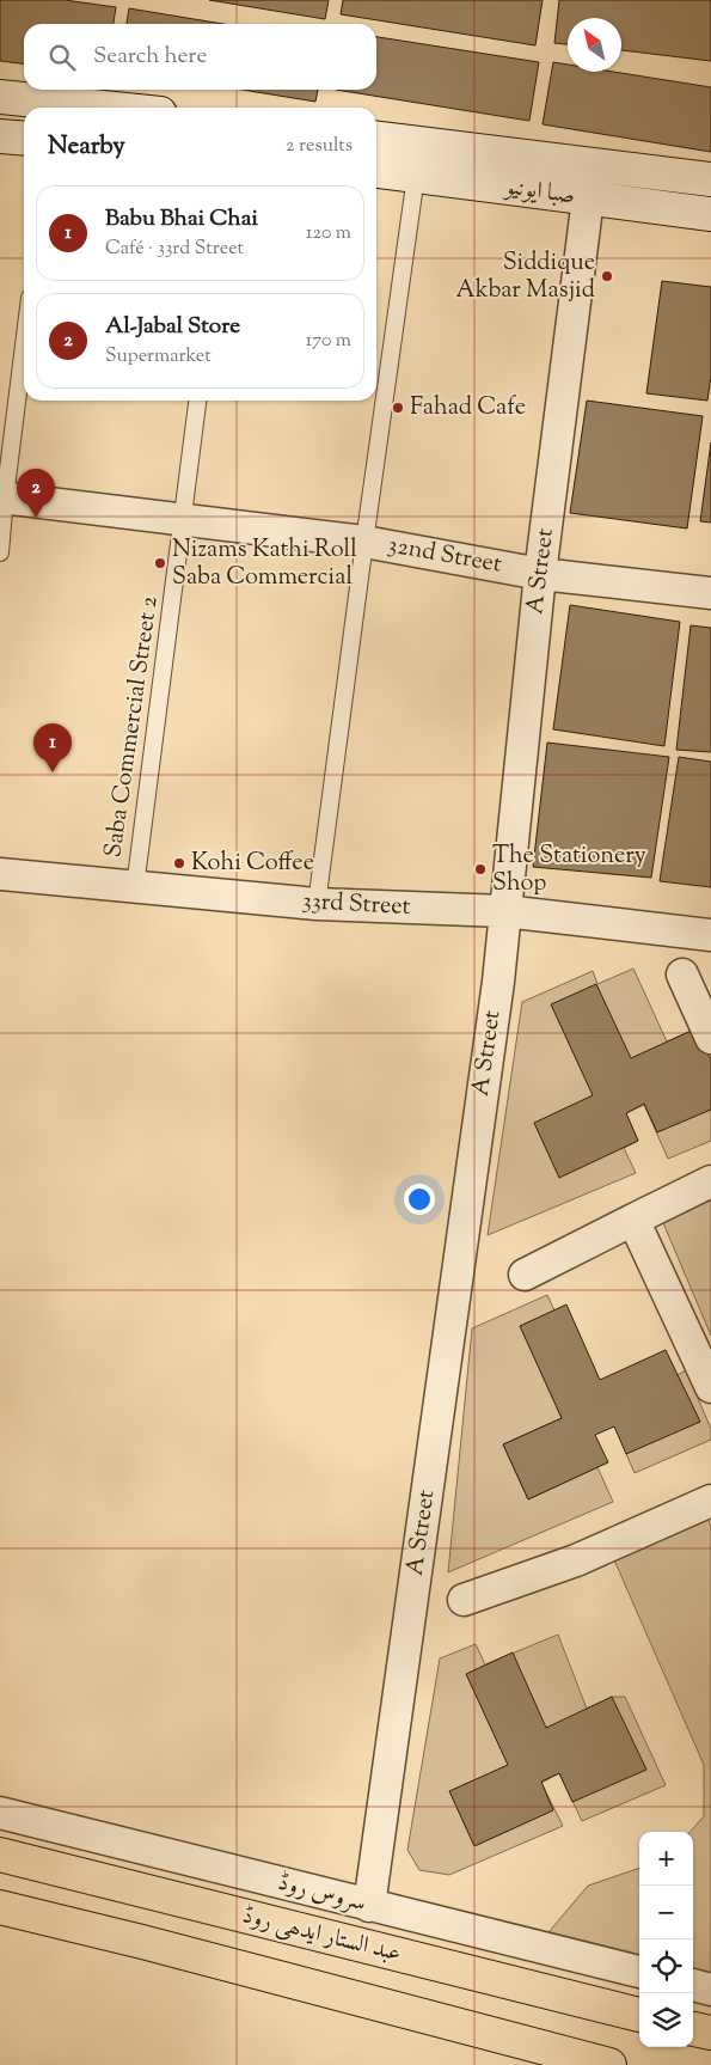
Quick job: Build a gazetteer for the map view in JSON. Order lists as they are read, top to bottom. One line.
{"streets":{"main road":["صبا ایونیو","عبد الستار ایدھی روڈ"],"street":["32nd Street","A Street","33rd Street","سروس روڈ"],"lane":["Saba Commercial Street 2"]},"crossings":[["صبا ایونیو","A Street"],["32nd Street","A Street"],["32nd Street","Saba Commercial Street 2"],["A Street","33rd Street"],["A Street","سروس روڈ"],["Saba Commercial Street 2","33rd Street"]],"places":["Siddique Akbar Masjid","Fahad Cafe","Nizams Kathi Roll Saba Commercial","Kohi Coffee","The Stationery Shop"],"north":"top left","page":{"search":"Search here","heading":["Nearby","2 results"],"list":[{"mark":"1","name":"Babu Bhai Chai","note":"Café · 33rd Street","value":"120 m"},{"mark":"2","name":"Al-Jabal Store","note":"Supermarket","value":"170 m"}],"pins":["2","1"],"map_buttons":["+","−"]}}
